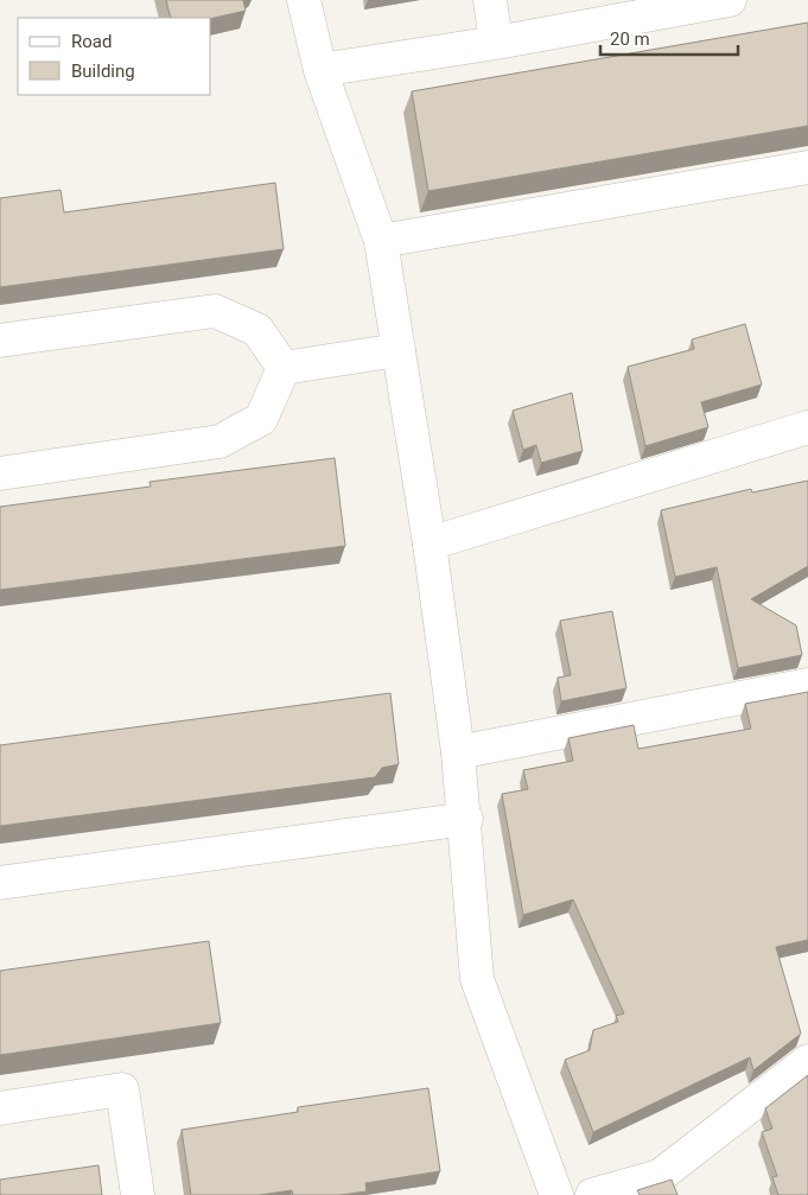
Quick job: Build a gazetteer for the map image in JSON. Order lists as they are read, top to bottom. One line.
{"legend":["Road","Building"],"scale_bar":"20 m"}
